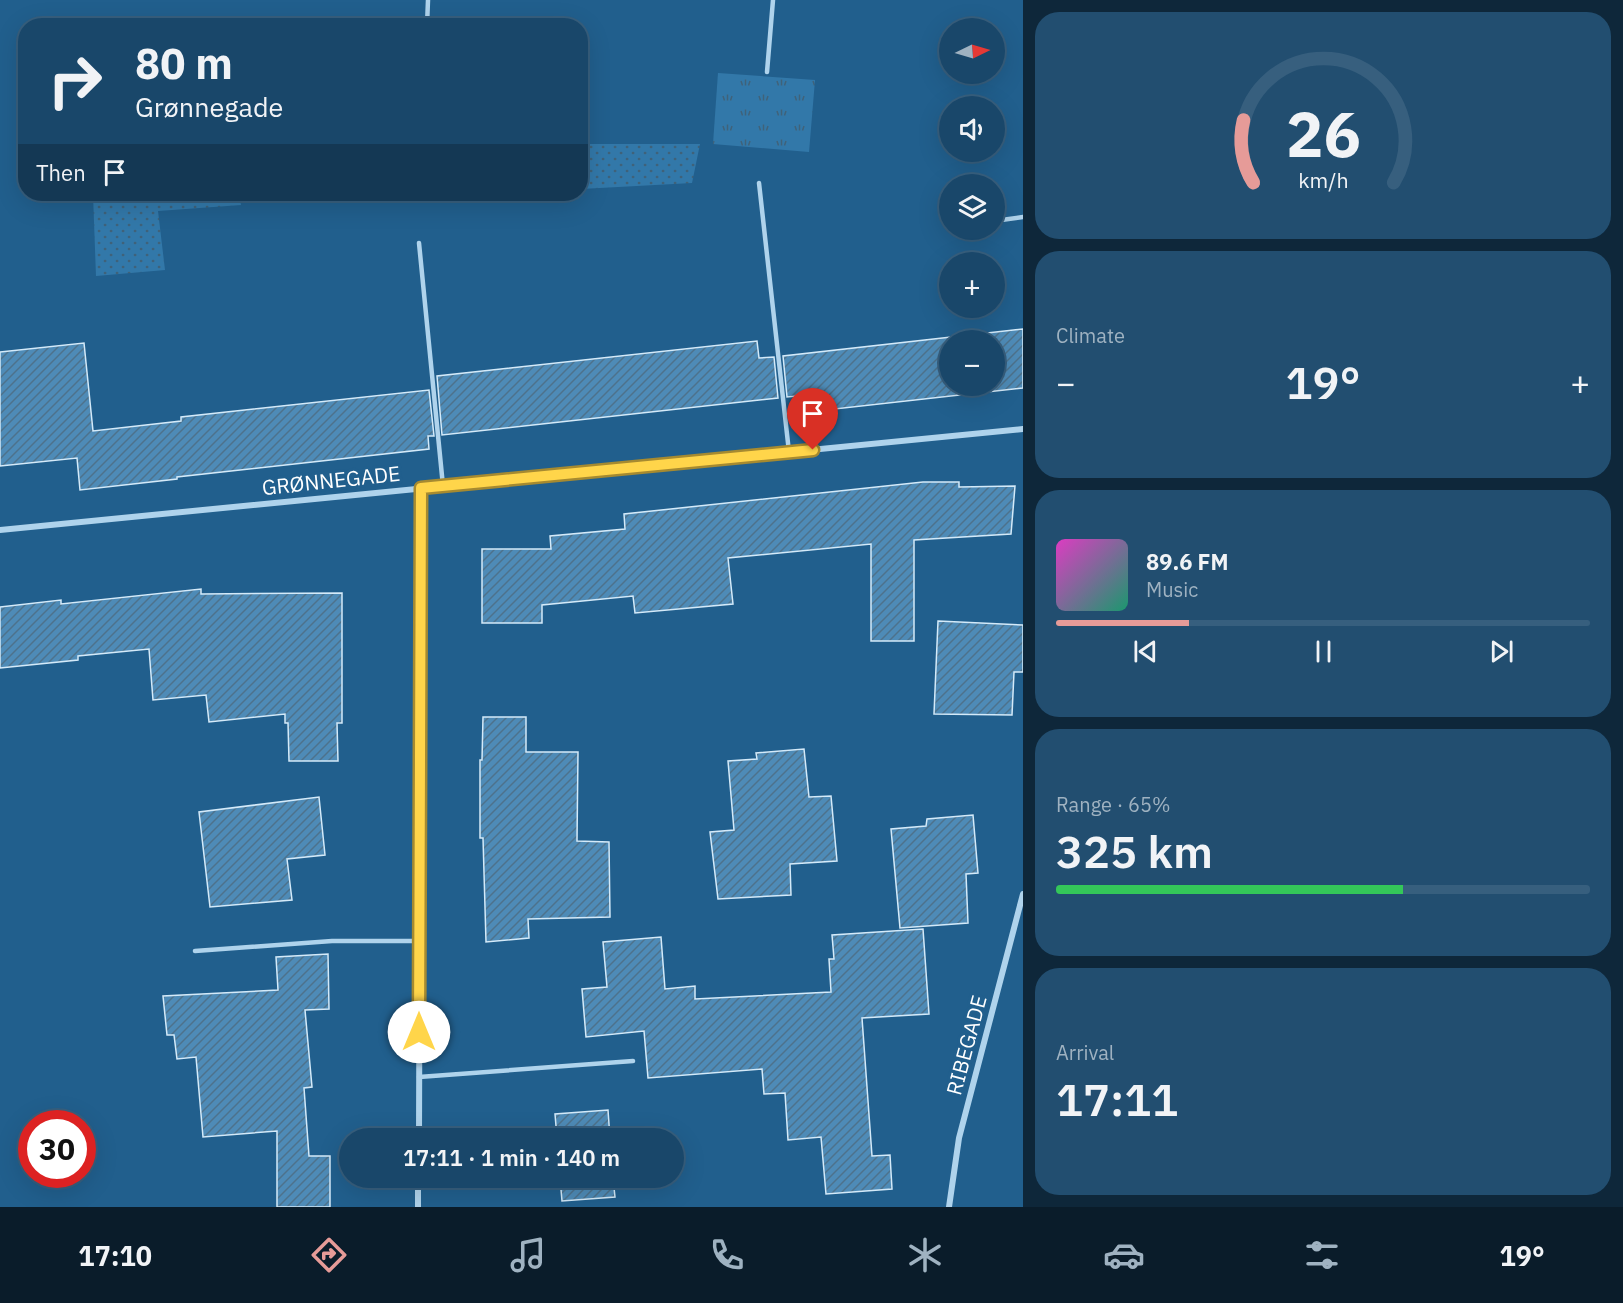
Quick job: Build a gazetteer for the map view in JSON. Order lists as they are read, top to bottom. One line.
{"streets":{"street":["GRØNNEGADE","RIBEGADE"]},"north":"right","page":{"map_buttons":["+","−"],"turn":["80 m","Grønnegade"],"then":"Then","tile":["Climate",["Range · 65%","325 km"],["Arrival","17:11"]],"heat":["−","19°","+"],"song":["89.6 FM","Music"],"limit":"30","trip":"17:11 · 1 min · 140 m","tabs":["17:10","19°"],"gauge":["26","km/h"]}}
